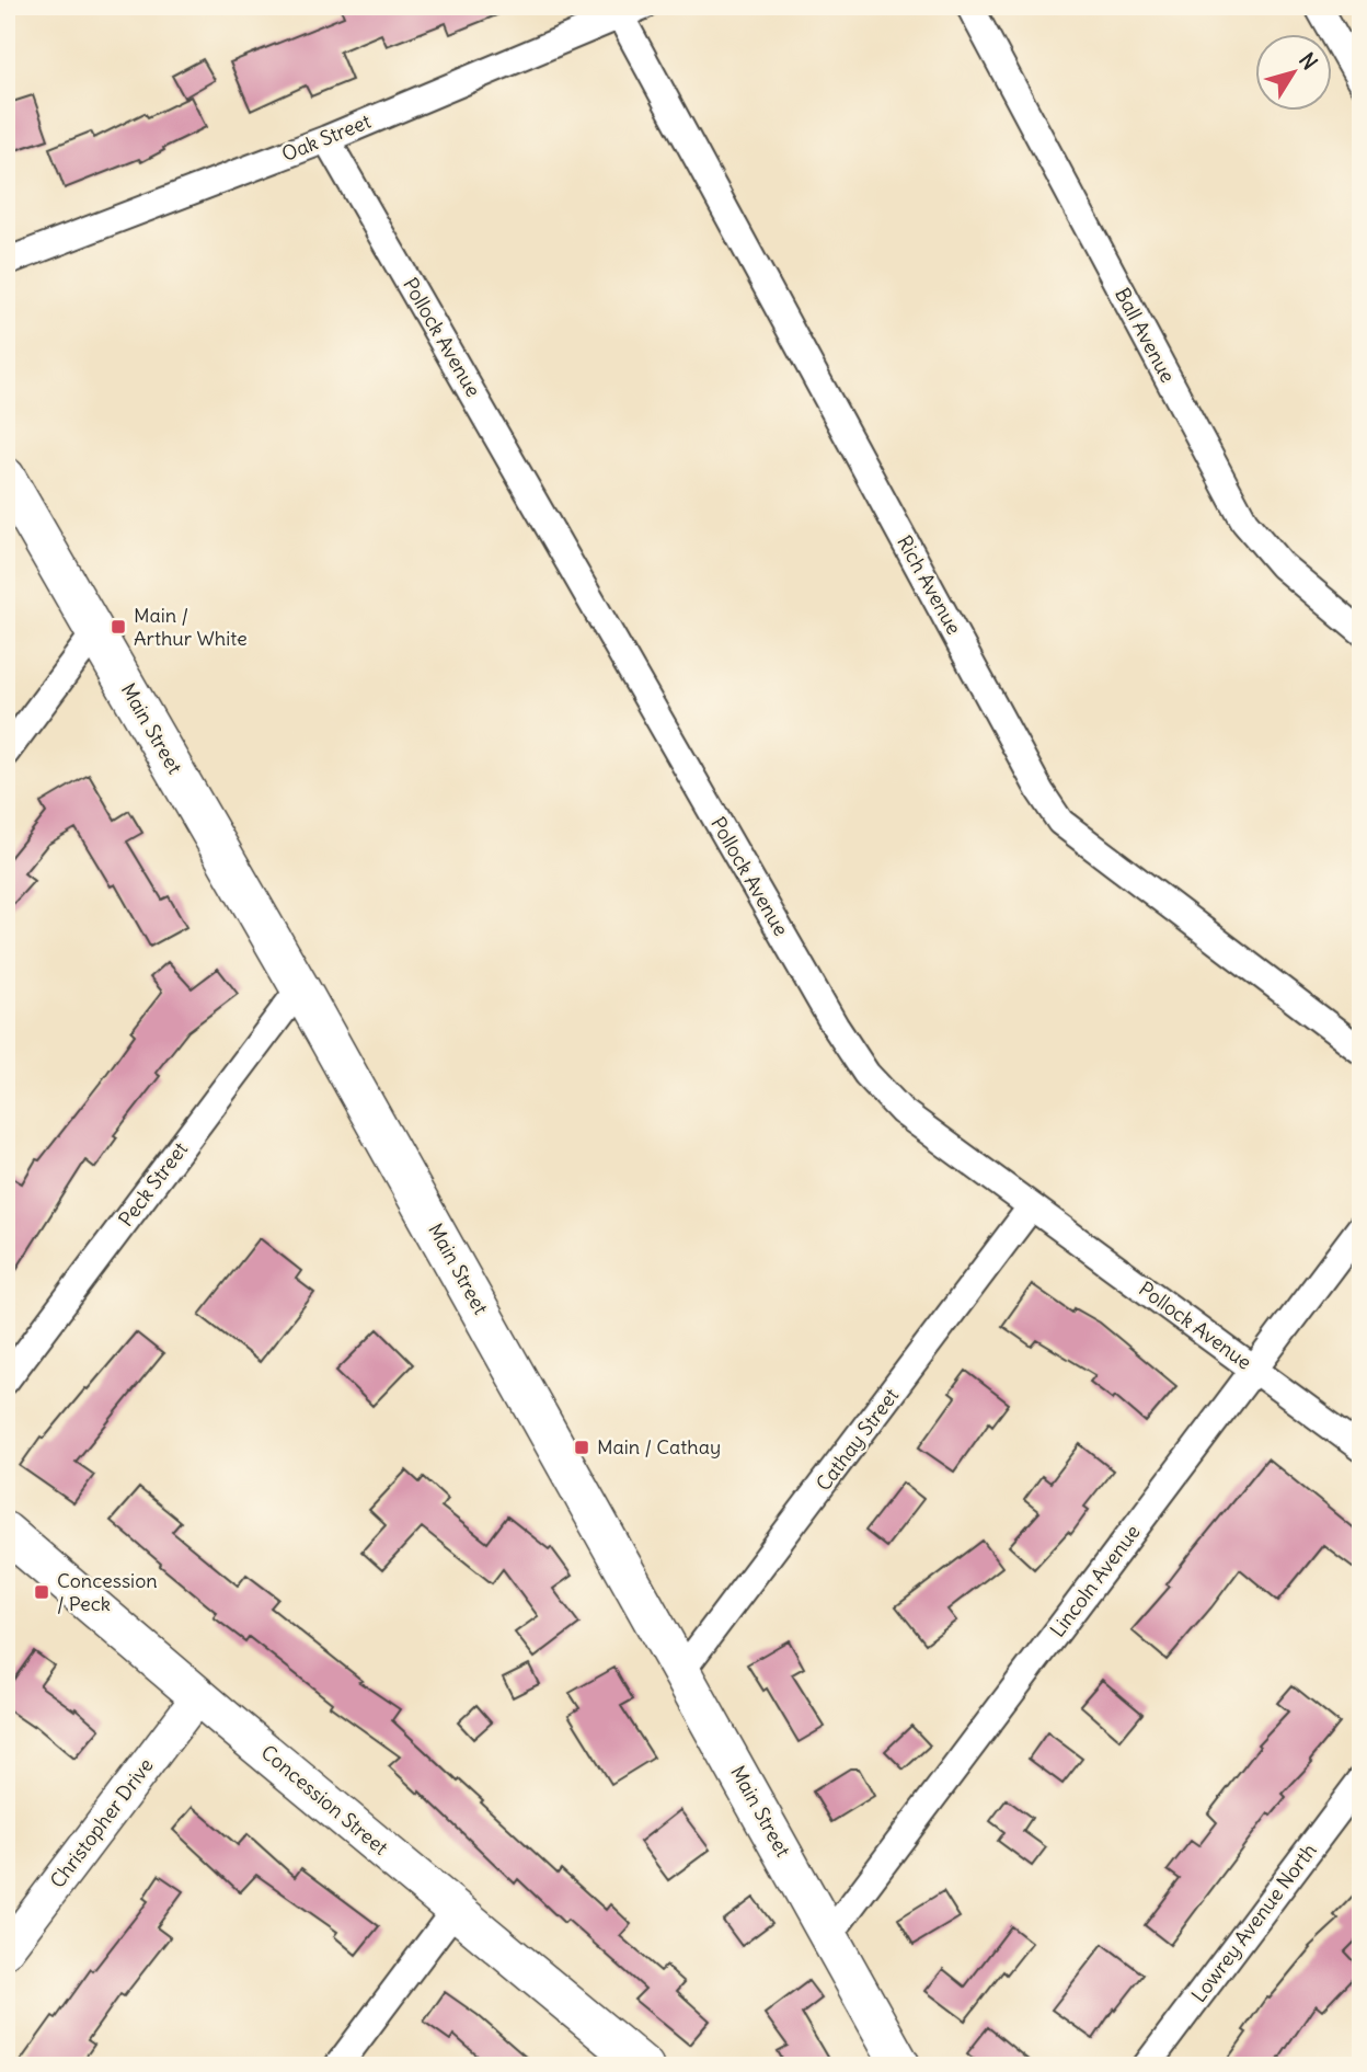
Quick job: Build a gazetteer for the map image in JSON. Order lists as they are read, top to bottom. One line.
{"streets":{"main road":["Main Street","Concession Street"],"street":["Oak Street","Ball Avenue","Pollock Avenue","Rich Avenue","Peck Street","Cathay Street","Lincoln Avenue","Christopher Drive","Lowrey Avenue North"]},"crossings":[["Oak Street","Pollock Avenue"],["Oak Street","Rich Avenue"],["Pollock Avenue","Cathay Street"],["Pollock Avenue","Lincoln Avenue"],["Main Street","Peck Street"],["Main Street","Cathay Street"],["Main Street","Lincoln Avenue"],["Concession Street","Christopher Drive"]],"places":{"transit":["Main / Arthur White","Main / Cathay","Concession / Peck"]},"north":"top right"}
